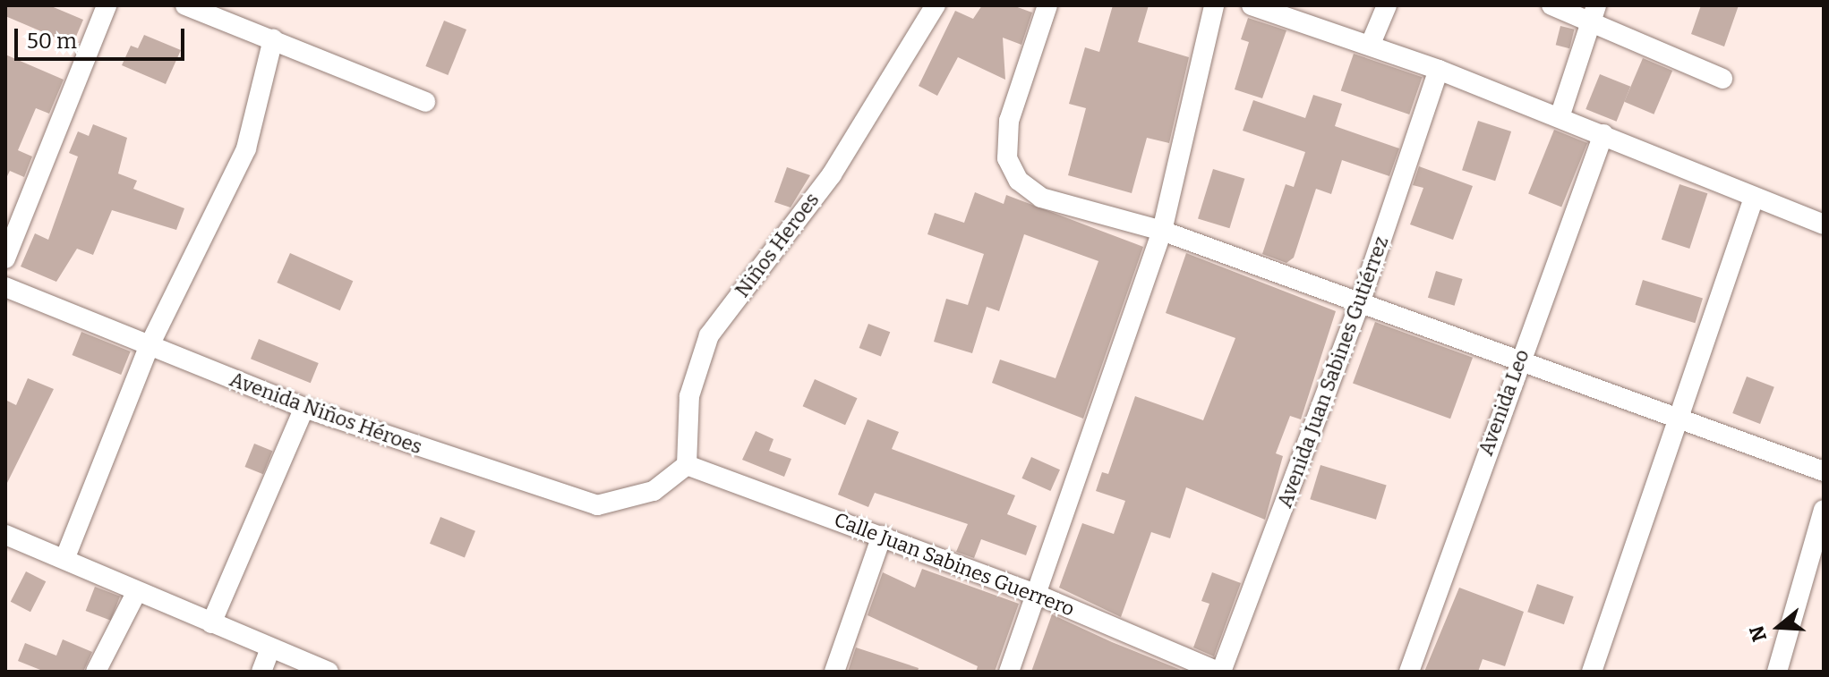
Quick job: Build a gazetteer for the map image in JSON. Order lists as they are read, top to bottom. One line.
{"streets":{"street":["Niños Heroes","Avenida Juan Sabines Gutiérrez","Avenida Leo","Avenida Niños Héroes","Calle Juan Sabines Guerrero"]},"crossings":[["Niños Heroes","Avenida Niños Héroes"],["Niños Heroes","Calle Juan Sabines Guerrero"],["Avenida Juan Sabines Gutiérrez","Calle Juan Sabines Guerrero"],["Avenida Niños Héroes","Calle Juan Sabines Guerrero"]],"scale_bar":"50 m","north":"left"}
